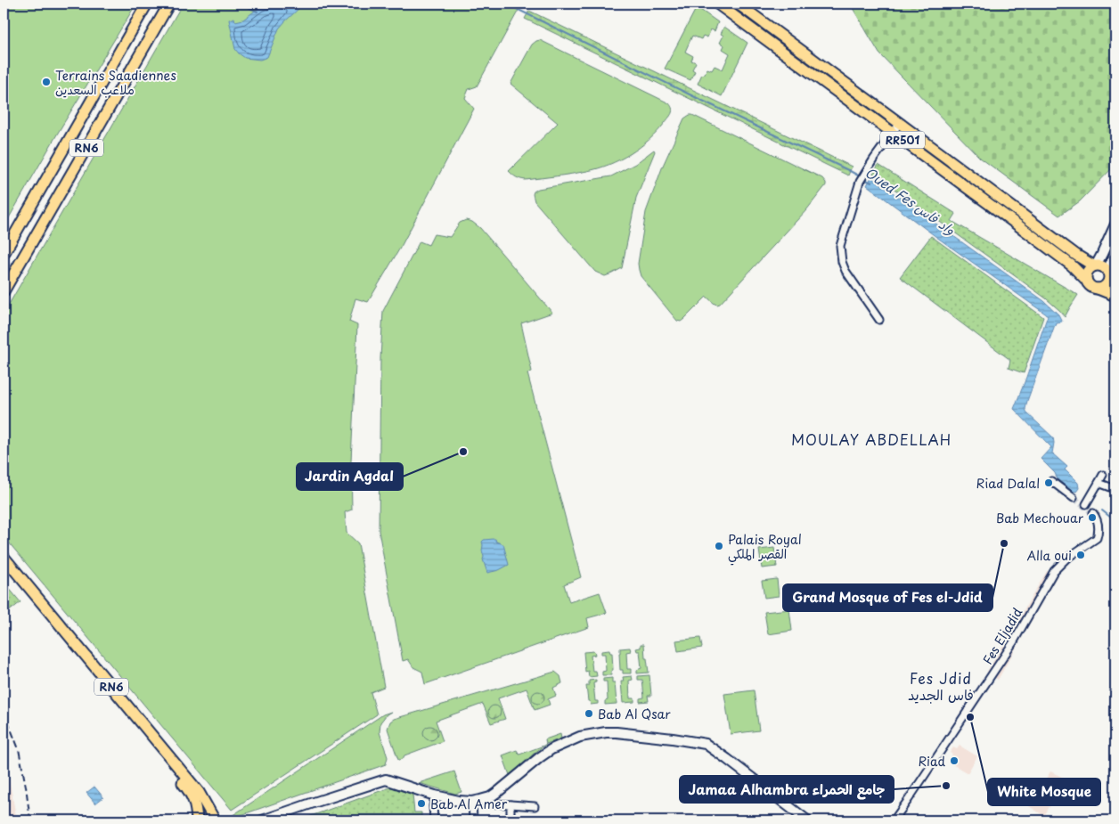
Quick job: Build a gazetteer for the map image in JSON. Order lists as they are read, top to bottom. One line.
{"streets":{"main road":["RR501","RN6"],"street":["Fes Eljadid"]},"districts":["MOULAY ABDELLAH","Fes Jdid فاس الجديد"],"water":["Oued Fes واد فاس"],"places":["Terrains Saadiennes ملاعب السعدين","Jardin Agdal","Riad Dalal","Bab Mechouar","Grand Mosque of Fes el-Jdid","Palais Royal القصر الملكي","Alla oui","Bab Al Qsar","White Mosque","Riad","Jamaa Alhambra جامع الحمراء","Bab Al Amer"]}
